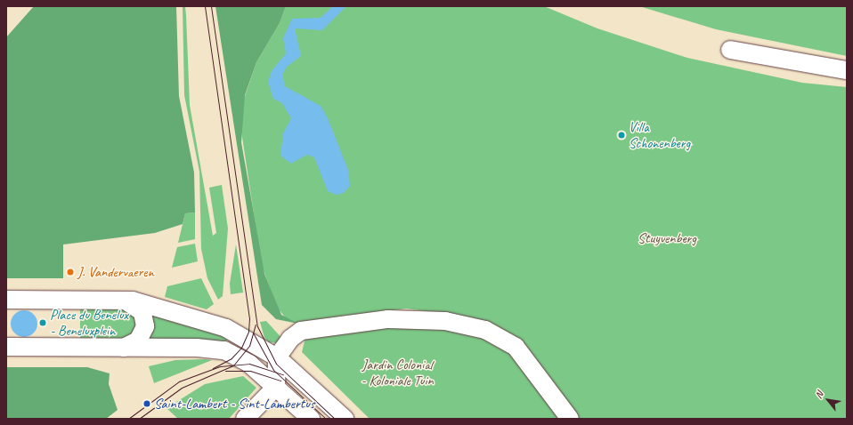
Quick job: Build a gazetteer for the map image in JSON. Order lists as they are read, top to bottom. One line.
{"parks":["Stuyvenberg","Jardin Colonial - Koloniale Tuin"],"places":["Villa Schonenberg","J. Vandervaeren","Place du Benelux - Beneluxplein","Saint-Lambert - Sint-Lambertus"],"north":"top left"}
